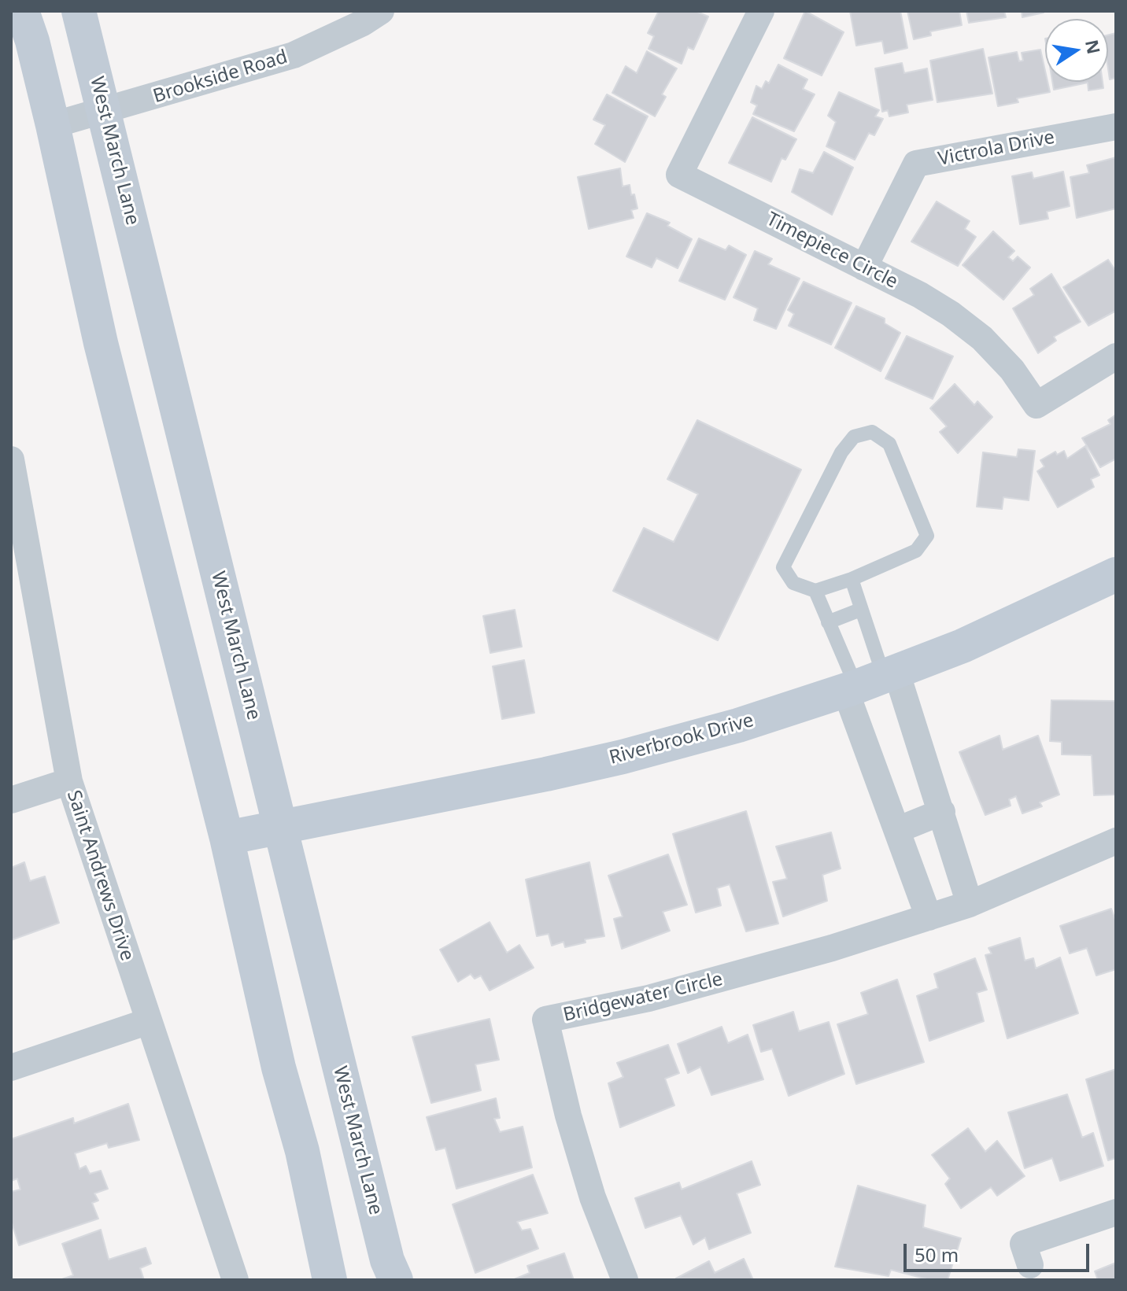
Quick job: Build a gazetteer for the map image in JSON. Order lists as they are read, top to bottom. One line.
{"streets":{"street":["Brookside Road","Victrola Drive","West March Lane","Timepiece Circle","Riverbrook Drive","Saint Andrews Drive","Bridgewater Circle"]},"crossings":[["Brookside Road","West March Lane"],["Victrola Drive","Timepiece Circle"],["West March Lane","Riverbrook Drive"]],"scale_bar":"50 m","north":"right"}
